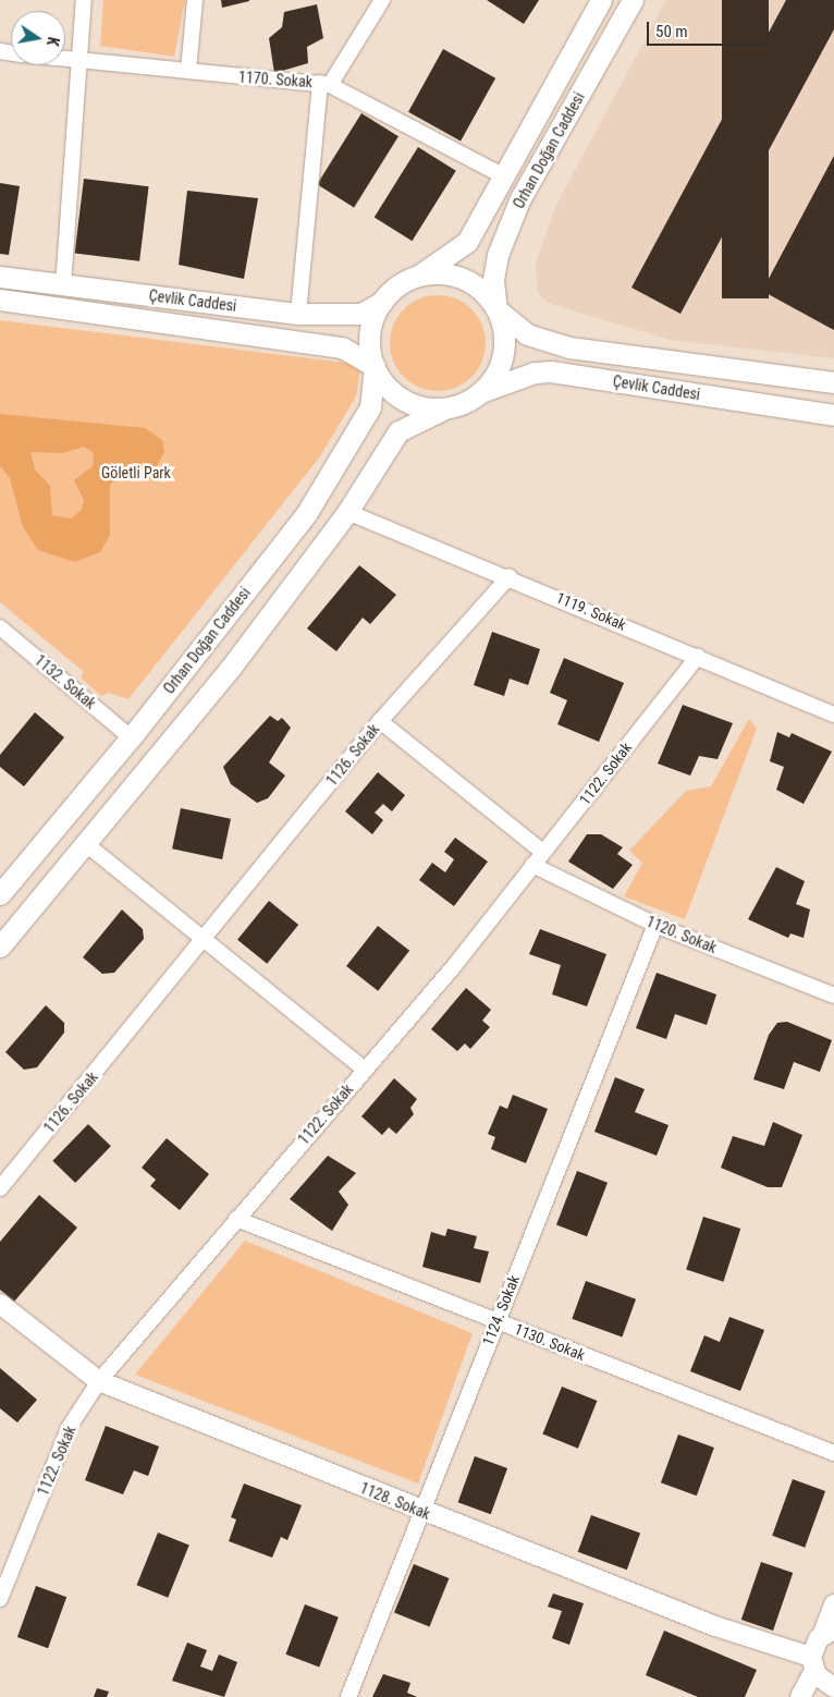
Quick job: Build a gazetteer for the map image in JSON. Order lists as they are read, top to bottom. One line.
{"streets":{"main road":["Orhan Doğan Caddesi","Çevlik Caddesi"],"street":["1170. Sokak","1119. Sokak","1132. Sokak","1126. Sokak","1122. Sokak","1120. Sokak","1124. Sokak","1130. Sokak","1128. Sokak"]},"crossings":[["1170. Sokak","Orhan Doğan Caddesi"],["Orhan Doğan Caddesi","Çevlik Caddesi"],["Orhan Doğan Caddesi","1132. Sokak"],["1119. Sokak","1126. Sokak"],["1119. Sokak","1122. Sokak"],["1122. Sokak","1120. Sokak"],["1122. Sokak","1130. Sokak"],["1122. Sokak","1128. Sokak"],["1120. Sokak","1124. Sokak"],["1124. Sokak","1130. Sokak"],["1124. Sokak","1128. Sokak"]],"parks":["Göletli Park"],"scale_bar":"50 m","north":"right"}
